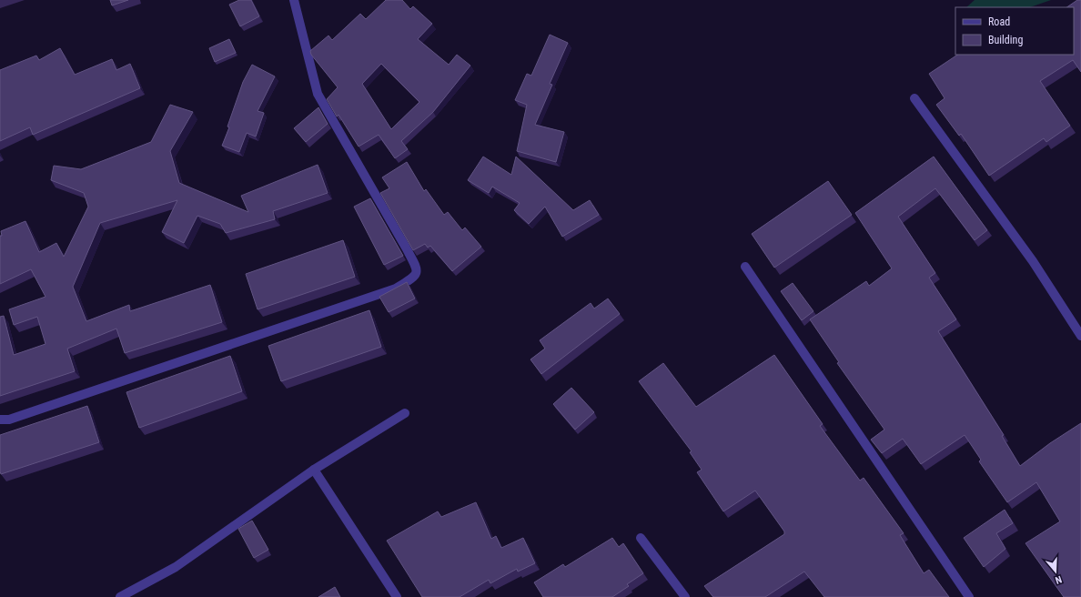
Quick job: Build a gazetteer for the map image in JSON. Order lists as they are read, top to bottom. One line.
{"legend":["Road","Building"],"north":"bottom"}
